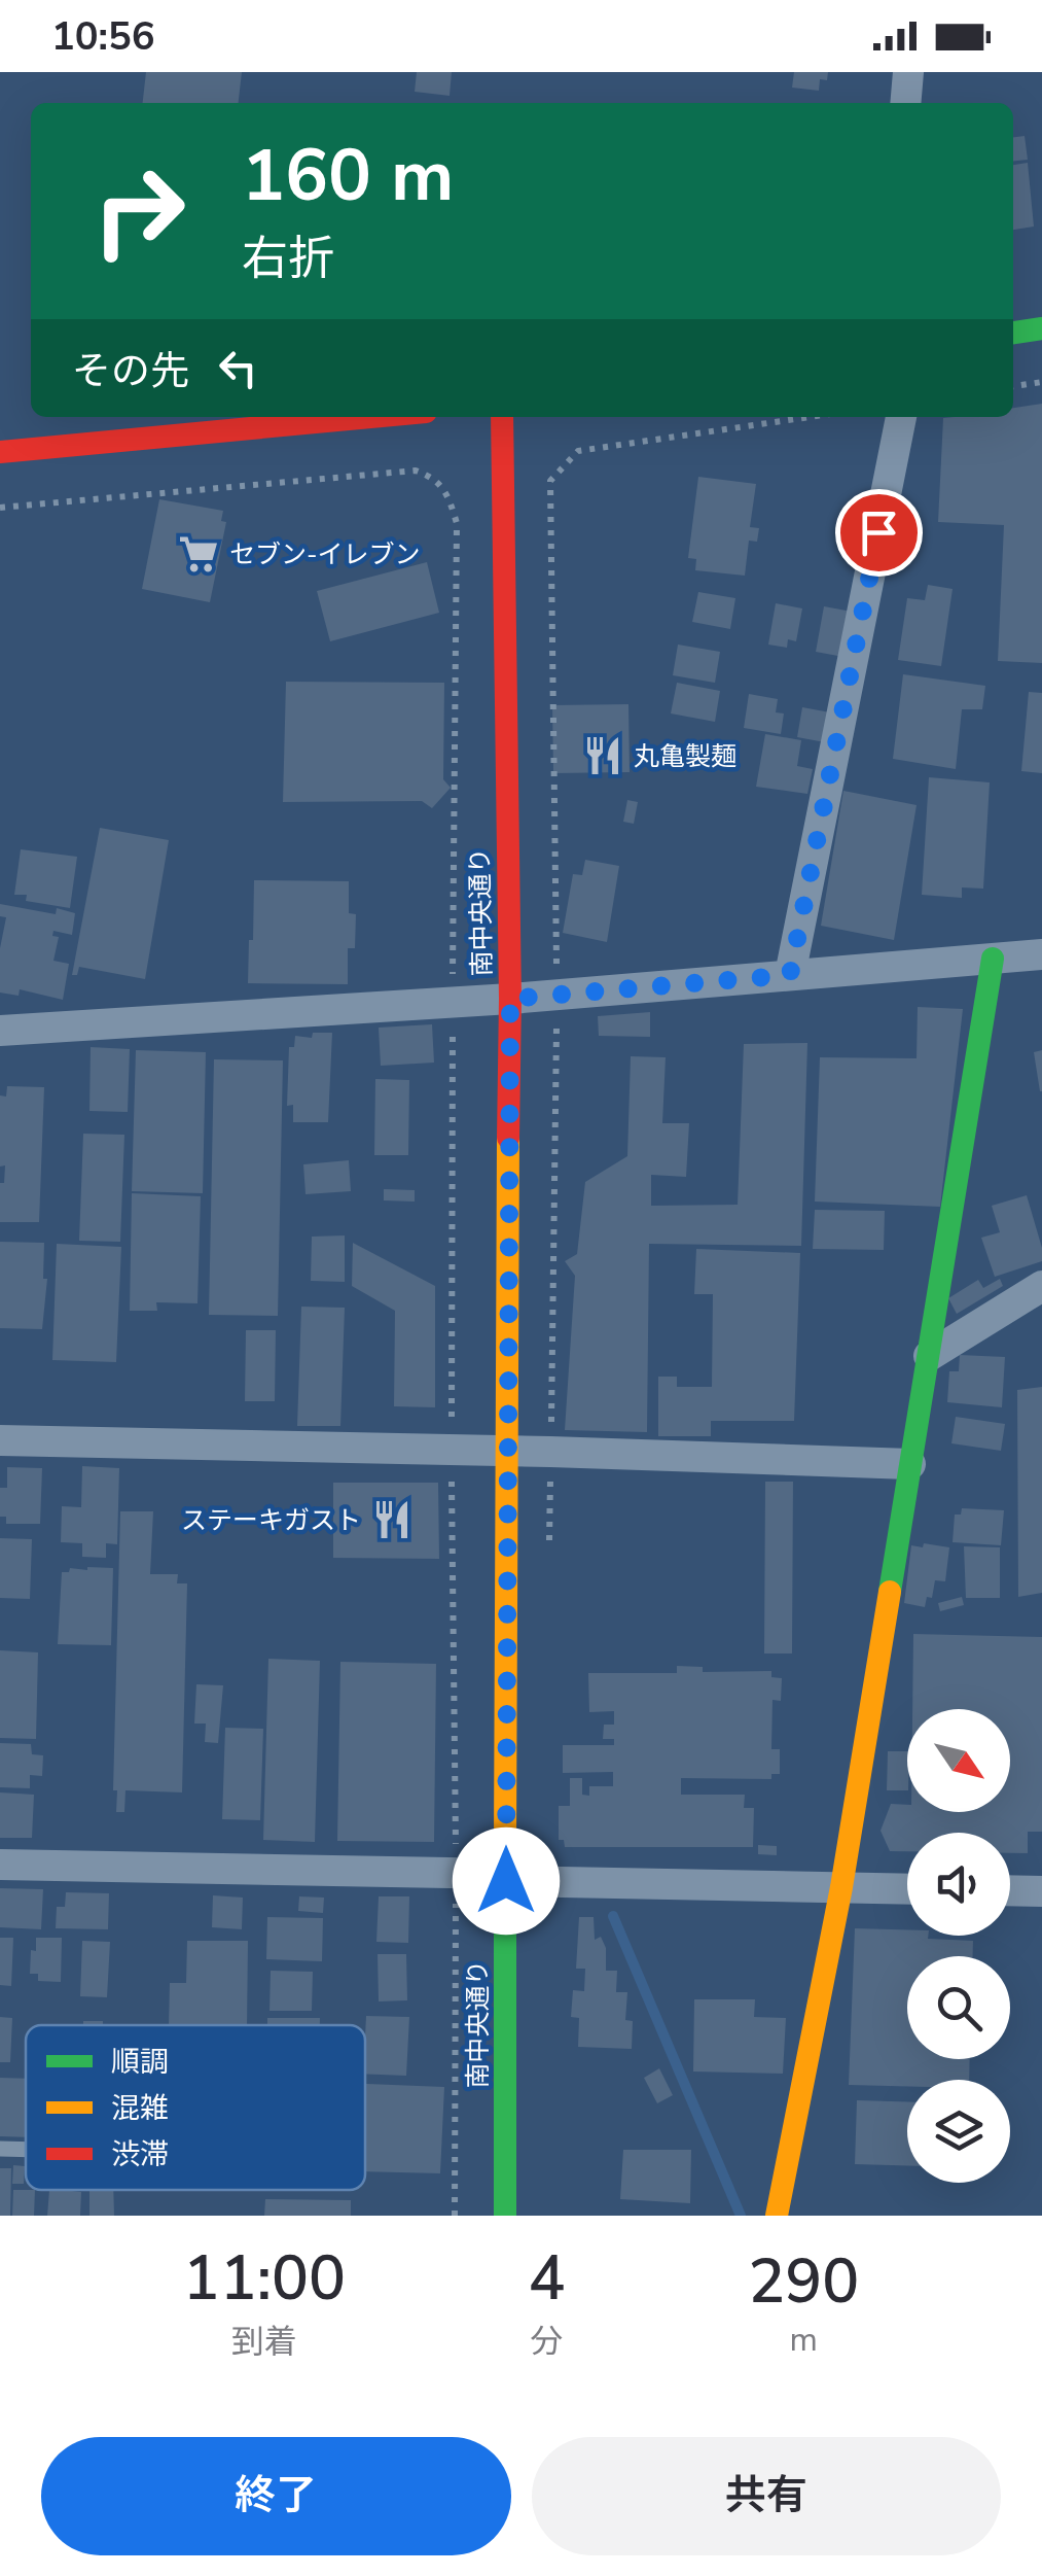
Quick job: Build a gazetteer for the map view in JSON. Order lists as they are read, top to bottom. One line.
{"streets":{"street":["南中央通り"]},"places":{"supermarket":["セブン-イレブン"],"restaurant":["丸亀製麺","ステーキガスト"]},"legend":["順調","混雑","渋滞"],"north":"bottom right","page":{"status":"10:56","turn":["160 m","右折"],"then":"その先","eta":["11:00","到着","4","分","290","m"],"buttons":["終了","共有"]}}
